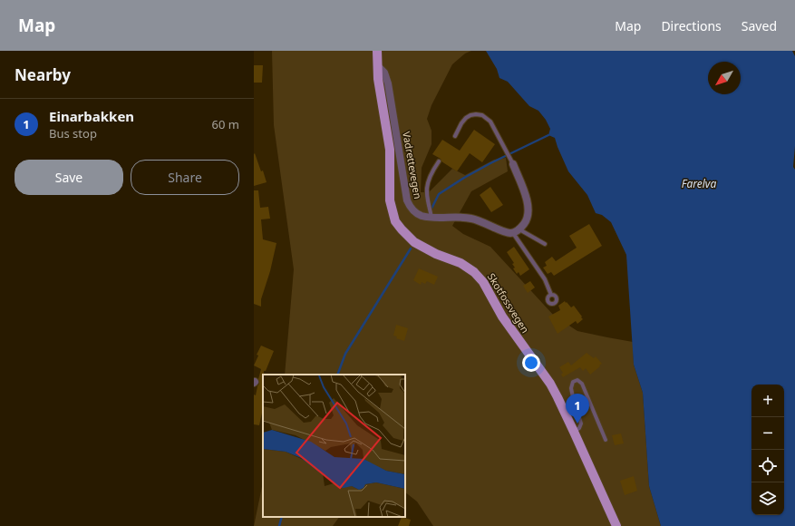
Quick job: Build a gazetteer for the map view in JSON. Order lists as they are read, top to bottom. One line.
{"streets":{"main road":["Skotfossvegen"],"street":["Vadrettevegen"]},"crossings":[["Vadrettevegen","Skotfossvegen"]],"water":["Farelva"],"north":"bottom left","page":{"header":"Map","nav":["Map","Directions","Saved"],"heading":"Nearby","list":[{"mark":"1","name":"Einarbakken","note":"Bus stop","value":"60 m"}],"buttons":["Save","Share"],"map_buttons":["+","−"],"pins":"1"}}
